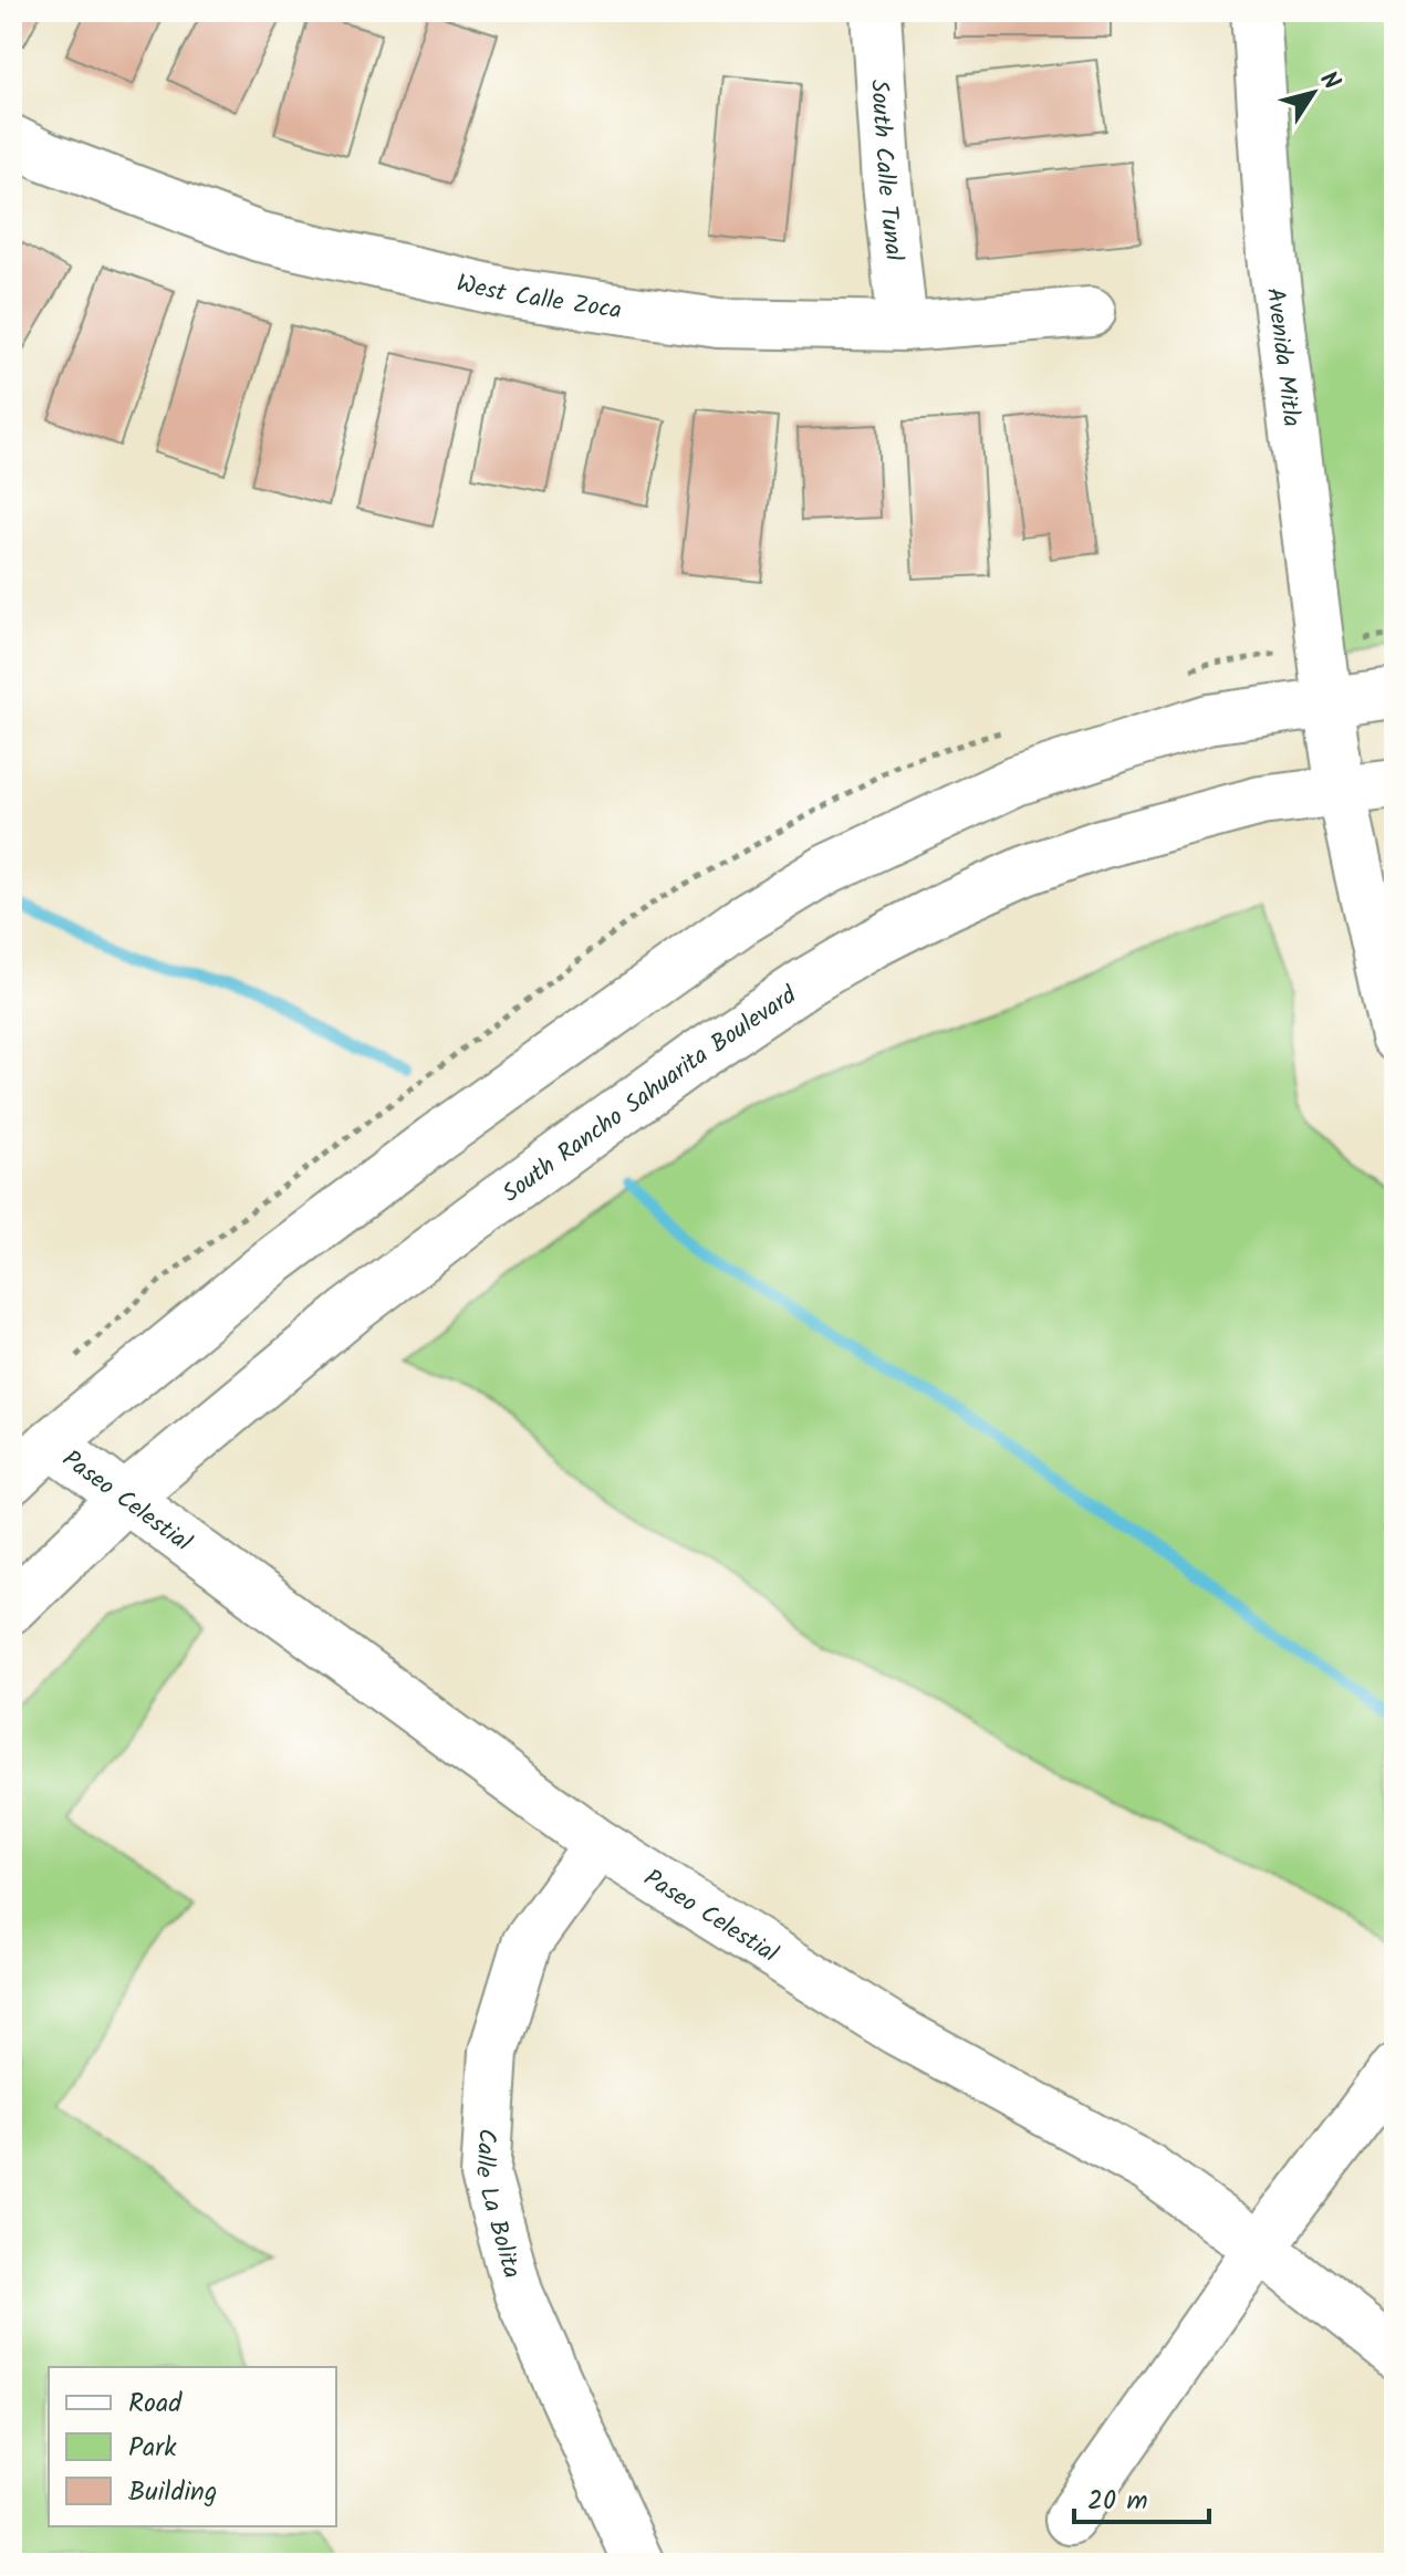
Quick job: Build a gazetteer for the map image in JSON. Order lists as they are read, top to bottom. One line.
{"streets":{"street":["South Calle Tunal","West Calle Zoca","Avenida Mitla","South Rancho Sahuarita Boulevard","Paseo Celestial","Calle La Bolita"]},"crossings":[["South Calle Tunal","West Calle Zoca"],["Avenida Mitla","South Rancho Sahuarita Boulevard"],["South Rancho Sahuarita Boulevard","Paseo Celestial"],["Paseo Celestial","Calle La Bolita"]],"legend":["Road","Park","Building"],"scale_bar":"20 m","north":"top right"}
